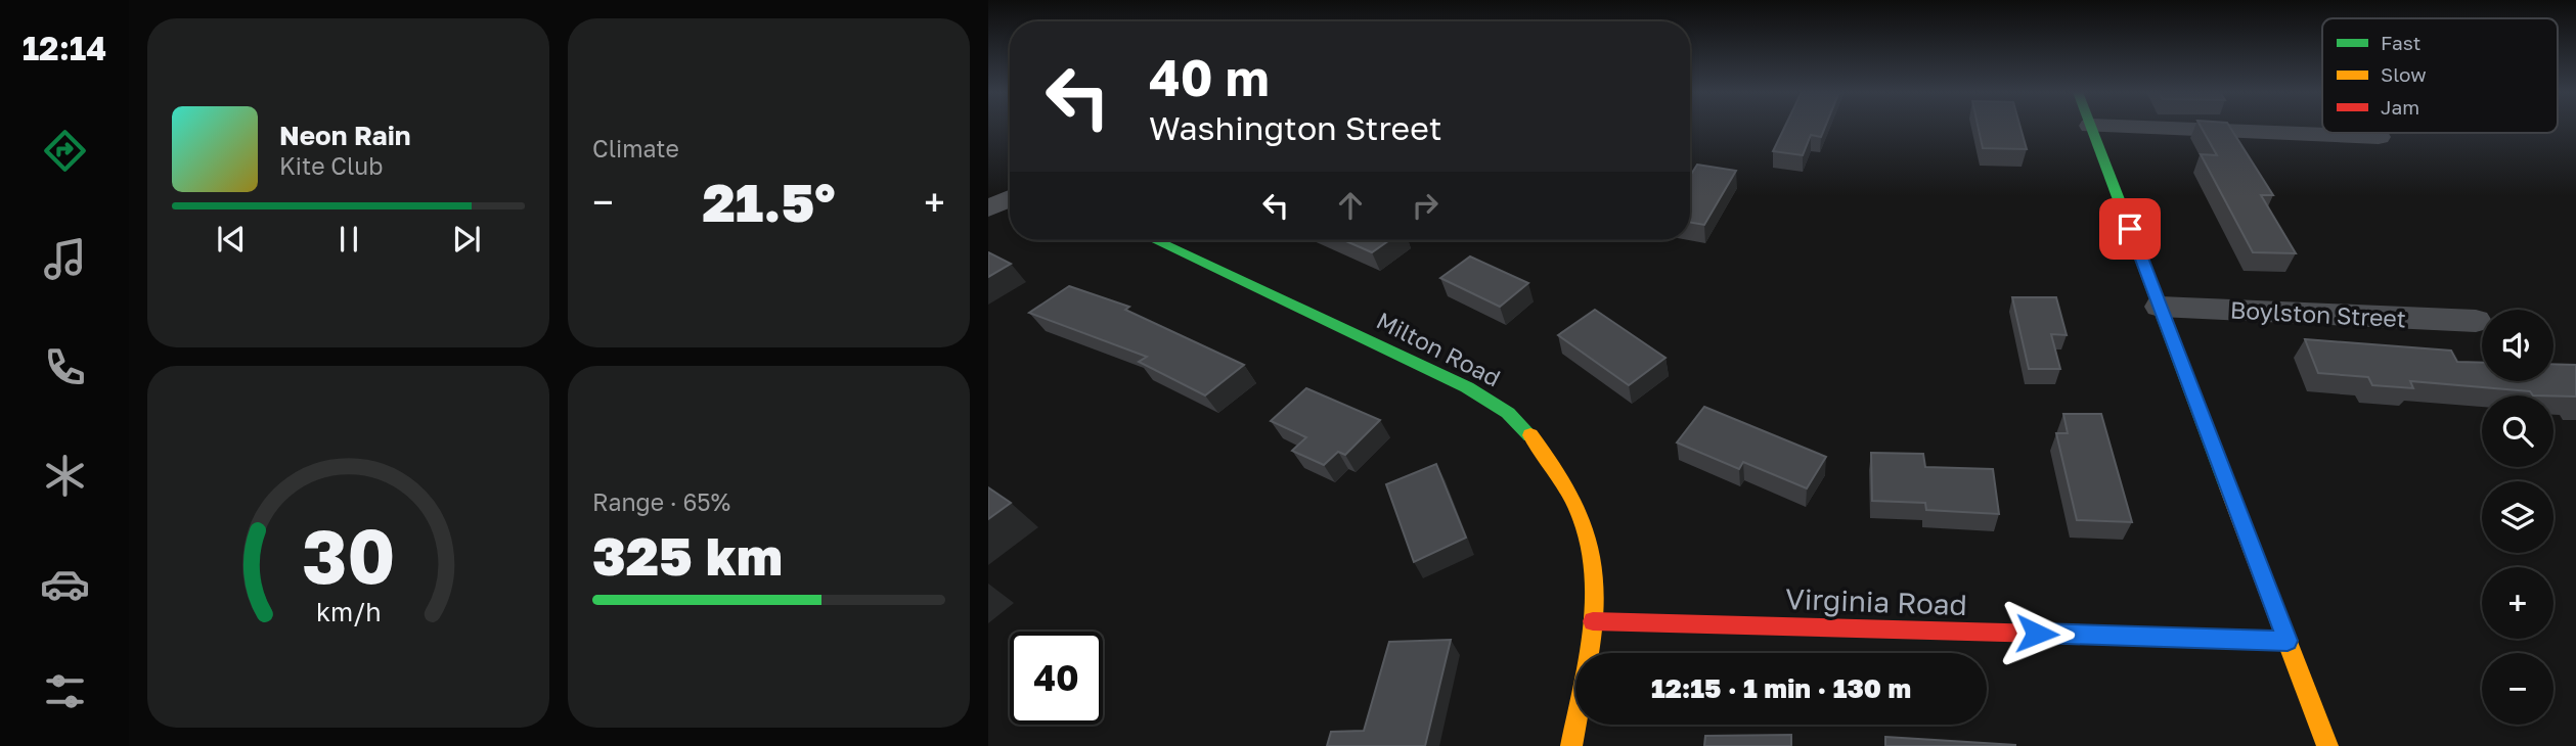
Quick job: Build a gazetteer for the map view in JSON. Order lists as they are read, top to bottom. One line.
{"streets":{"street":["Boylston Street","Milton Road","Virginia Road"]},"crossings":[["Milton Road","Virginia Road"]],"legend":["Fast","Slow","Jam"],"page":{"tabs":"12:14","tile":["Climate",["Range · 65%","325 km"]],"turn":["40 m","Washington Street"],"song":["Neon Rain","Kite Club"],"heat":["−","21.5°","+"],"map_buttons":["+","−"],"limit":"40","trip":"12:15 · 1 min · 130 m","gauge":["30","km/h"]}}
